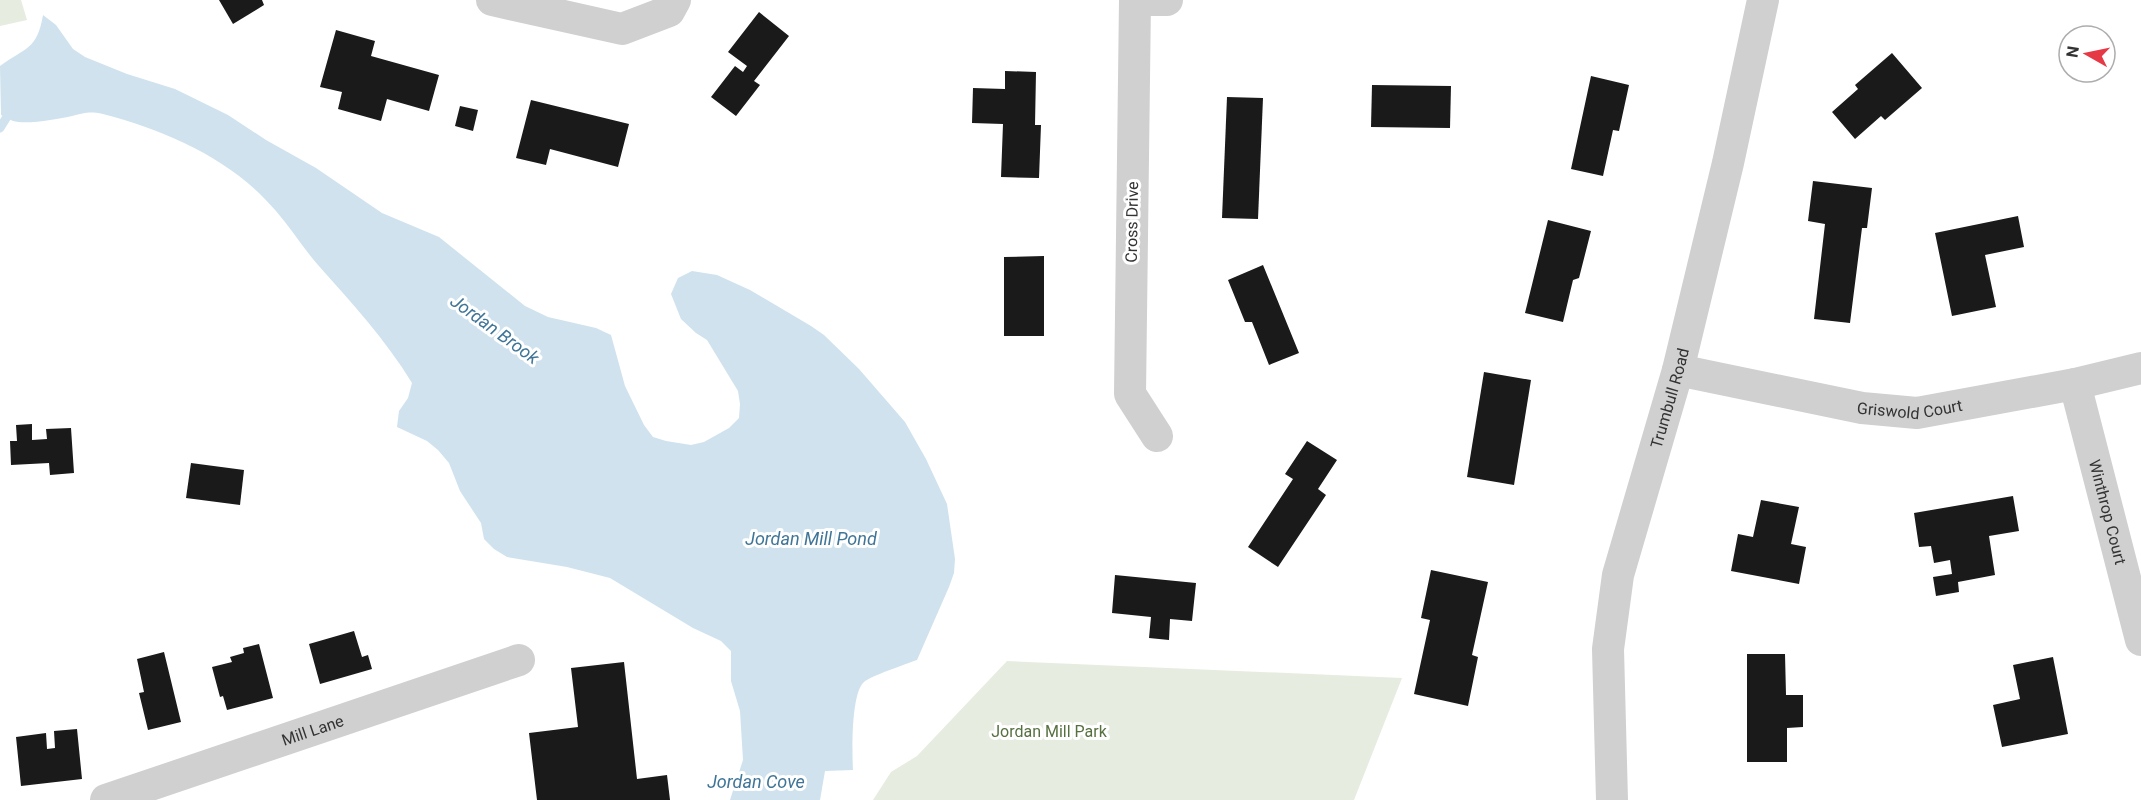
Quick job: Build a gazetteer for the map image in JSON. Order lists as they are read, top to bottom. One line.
{"streets":{"street":["Cross Drive","Trumbull Road","Griswold Court","Winthrop Court","Mill Lane"]},"crossings":[["Trumbull Road","Griswold Court"],["Griswold Court","Winthrop Court"]],"water":["Jordan Brook","Jordan Mill Pond","Jordan Cove"],"parks":["Jordan Mill Park"],"north":"left"}
